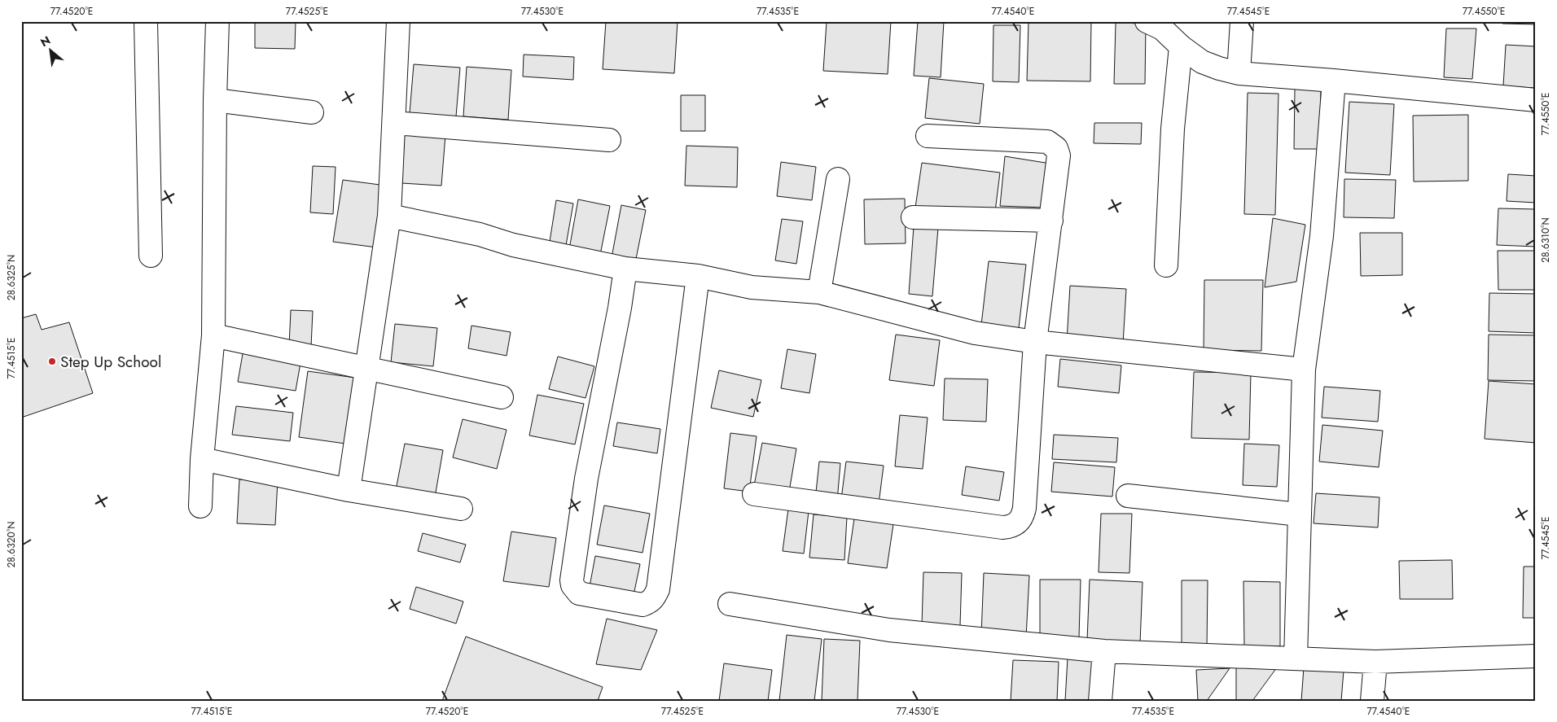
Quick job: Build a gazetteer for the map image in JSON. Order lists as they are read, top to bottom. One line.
{"places":["Step Up School"],"north":"top left","coordinates":["77.4520°E","77.4525°E","77.4530°E","77.4535°E","77.4540°E","77.4545°E","77.4550°E","28.6310°N","28.6325°N","77.4515°E","28.6320°N"]}
